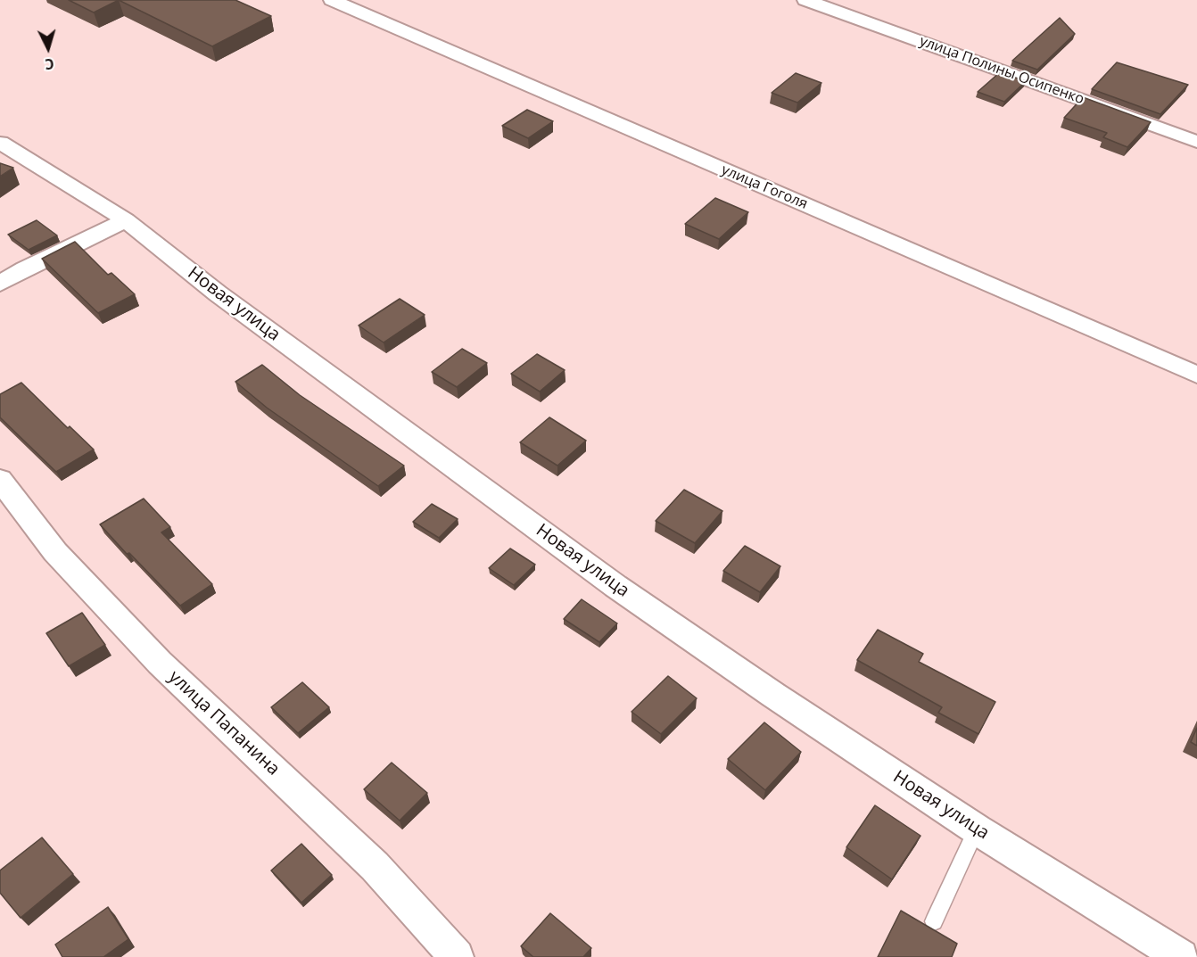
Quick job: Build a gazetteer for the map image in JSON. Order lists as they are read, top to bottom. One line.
{"streets":{"street":["улица Полины Осипенко","улица Гоголя","Новая улица","улица Папанина"]},"north":"bottom"}
